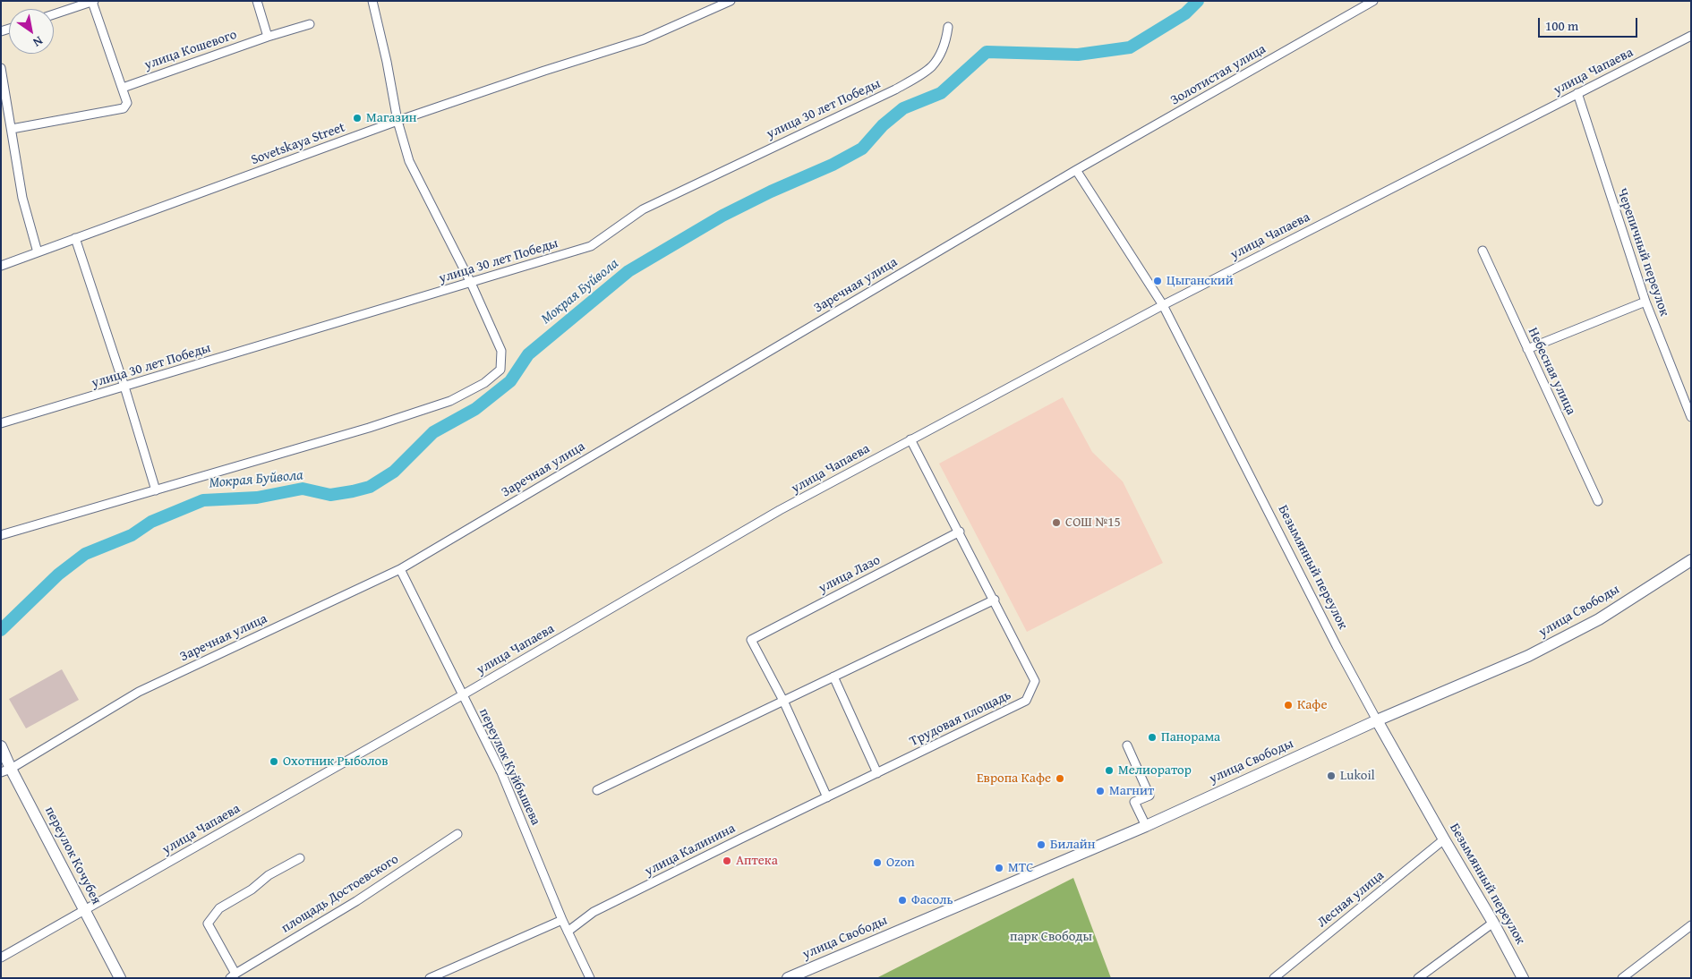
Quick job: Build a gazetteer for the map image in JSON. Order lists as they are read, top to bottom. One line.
{"streets":{"main road":["Безымянный переулок","улица Свободы","переулок Кочубея"],"street":["улица Кошевого","улица Чапаева","Золотистая улица","улица 30 лет Победы","Sovetskaya Street","Черепичный переулок","Заречная улица","Небесная улица","улица Лазо","Трудовая площадь","переулок Куйбышева","улица Калинина","площадь Достоевского","Лесная улица"]},"crossings":[["улица Чапаева","Черепичный переулок"],["улица Чапаева","Безымянный переулок"],["улица Чапаева","Трудовая площадь"],["улица Чапаева","переулок Куйбышева"],["улица Чапаева","переулок Кочубея"],["Золотистая улица","Заречная улица"],["Золотистая улица","Безымянный переулок"],["Заречная улица","Безымянный переулок"],["Заречная улица","переулок Куйбышева"],["Заречная улица","переулок Кочубея"],["Безымянный переулок","улица Свободы"],["Безымянный переулок","Лесная улица"],["улица Лазо","Трудовая площадь"],["Трудовая площадь","улица Калинина"],["переулок Куйбышева","улица Калинина"]],"water":["Мокрая Буйвола"],"parks":["парк Свободы"],"places":["Магазин","Цыганский","СОШ №15","Кафе","Панорама","Охотник Рыболов","Мелиоратор","Lukoil","Европа Кафе","Магнит","Билайн","Аптека","Ozon","МТС","Фасоль"],"scale_bar":"100 m","north":"bottom right"}
